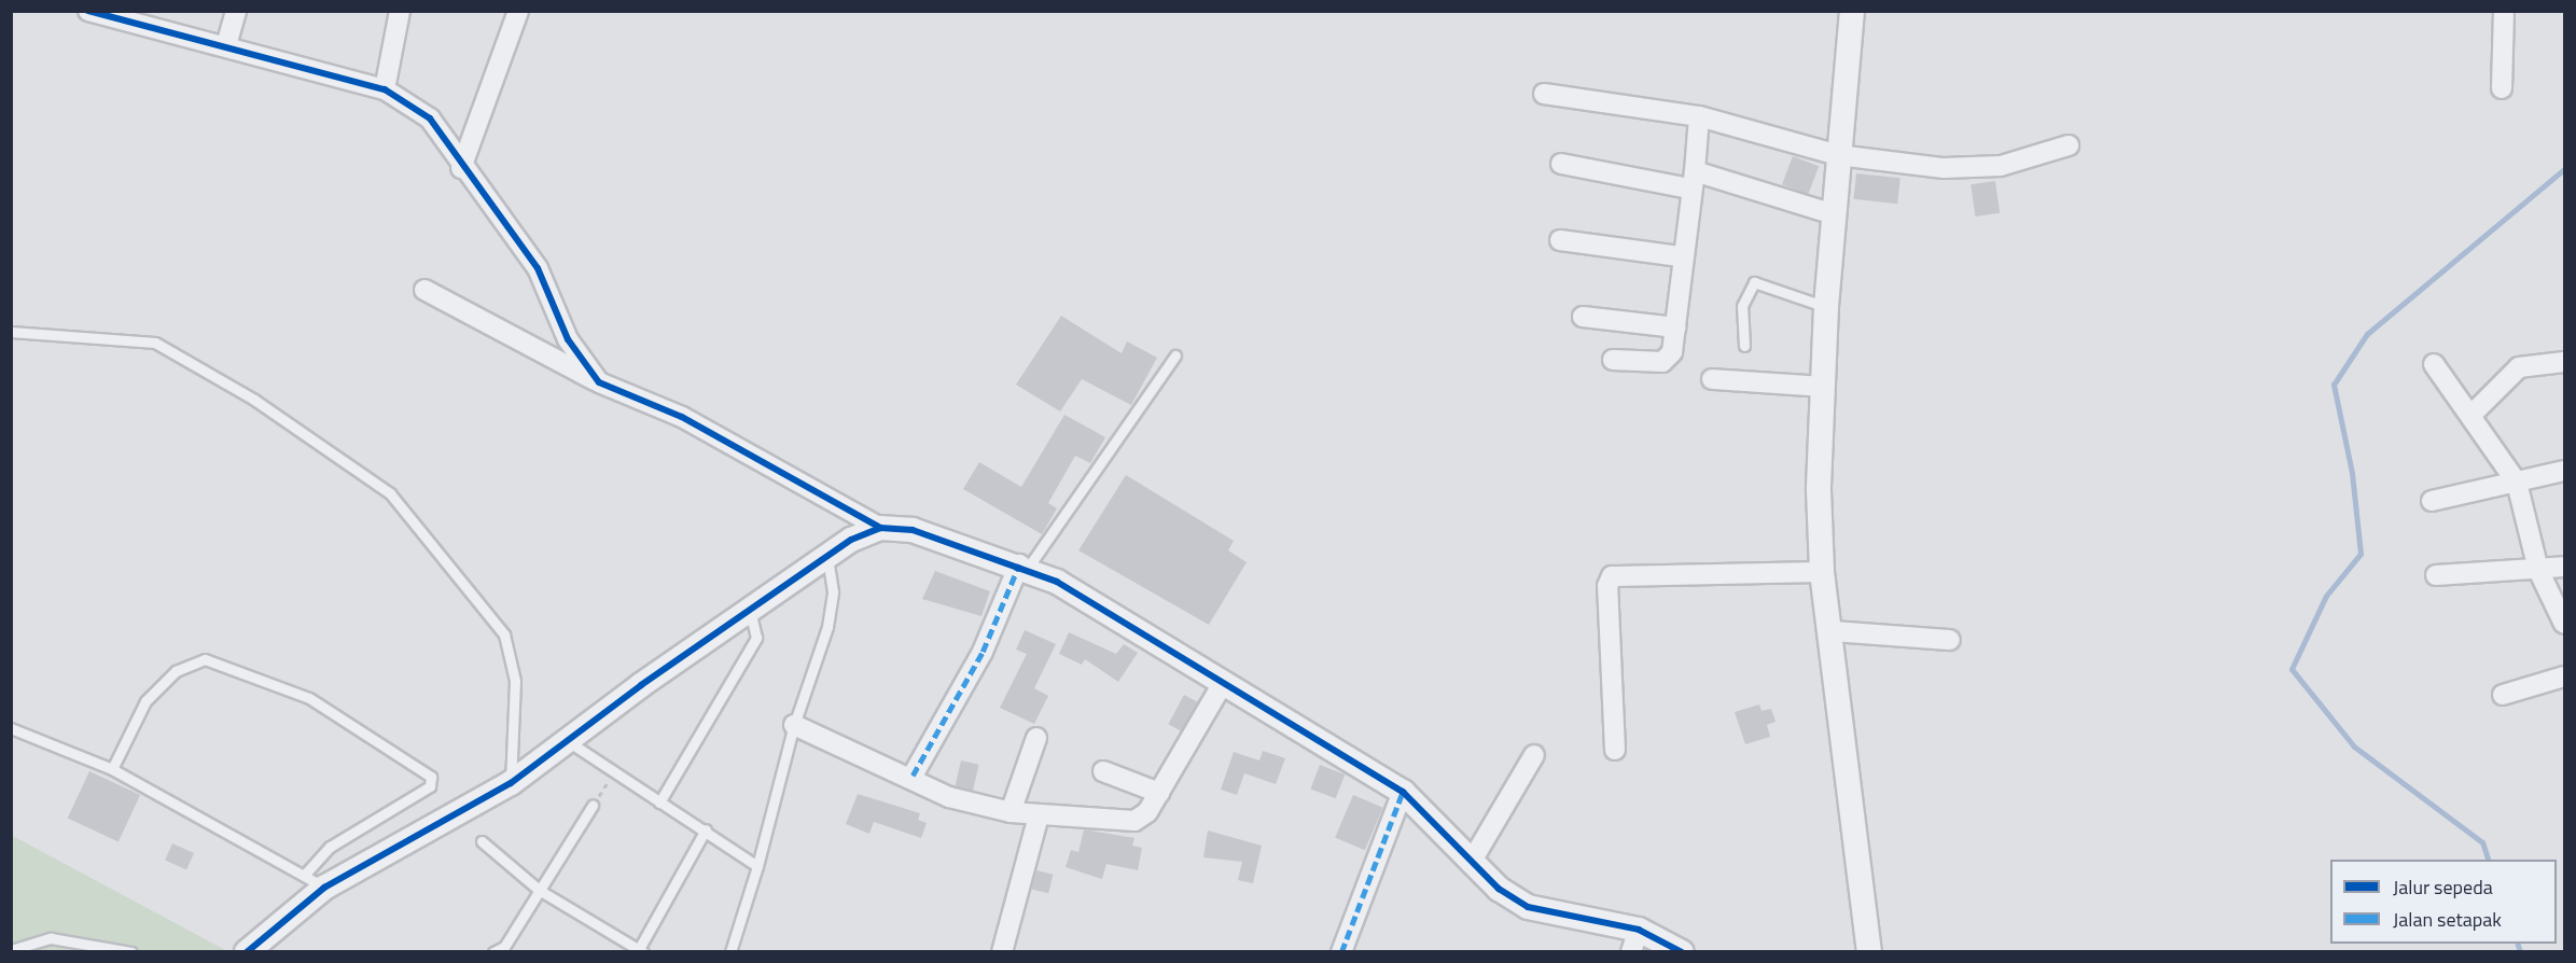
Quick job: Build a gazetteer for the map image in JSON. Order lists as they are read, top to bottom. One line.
{"legend":["Jalur sepeda","Jalan setapak"]}
